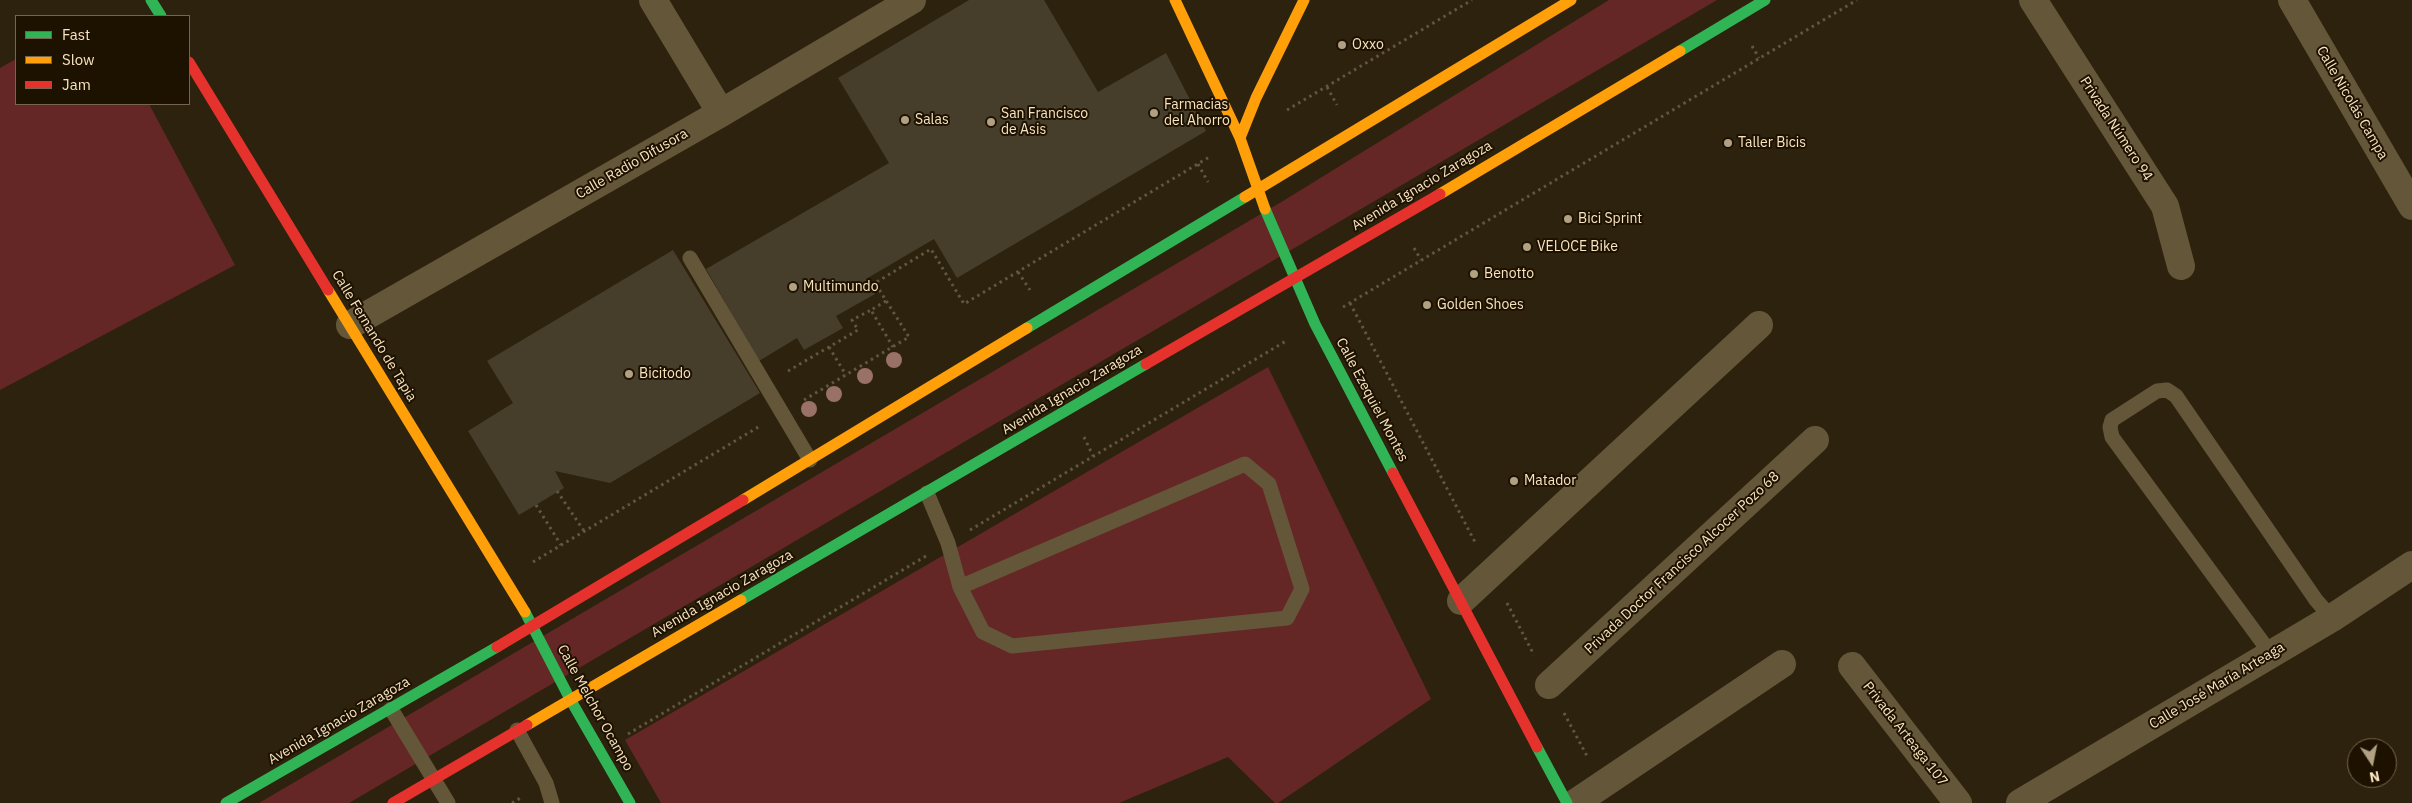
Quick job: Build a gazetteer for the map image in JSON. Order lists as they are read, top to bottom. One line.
{"streets":{"main road":["Avenida Ignacio Zaragoza","Calle Fernando de Tapia","Calle Ezequiel Montes","Calle Melchor Ocampo"],"street":["Calle Nicolás Campa","Privada Número 94","Calle Radio Difusora","Privada Doctor Francisco Alcocer Pozo 68","Calle José María Arteaga","Privada Arteaga 107"]},"crossings":[["Calle Radio Difusora","Calle Fernando de Tapia"],["Avenida Ignacio Zaragoza","Calle Fernando de Tapia"],["Avenida Ignacio Zaragoza","Calle Ezequiel Montes"],["Avenida Ignacio Zaragoza","Calle Melchor Ocampo"],["Calle Fernando de Tapia","Calle Melchor Ocampo"]],"places":["Oxxo","Farmacias del Ahorro","Salas","San Francisco de Asis","Taller Bicis","Bici Sprint","VELOCE Bike","Benotto","Multimundo","Golden Shoes","Bicitodo","Matador"],"legend":["Fast","Slow","Jam"],"north":"bottom"}
